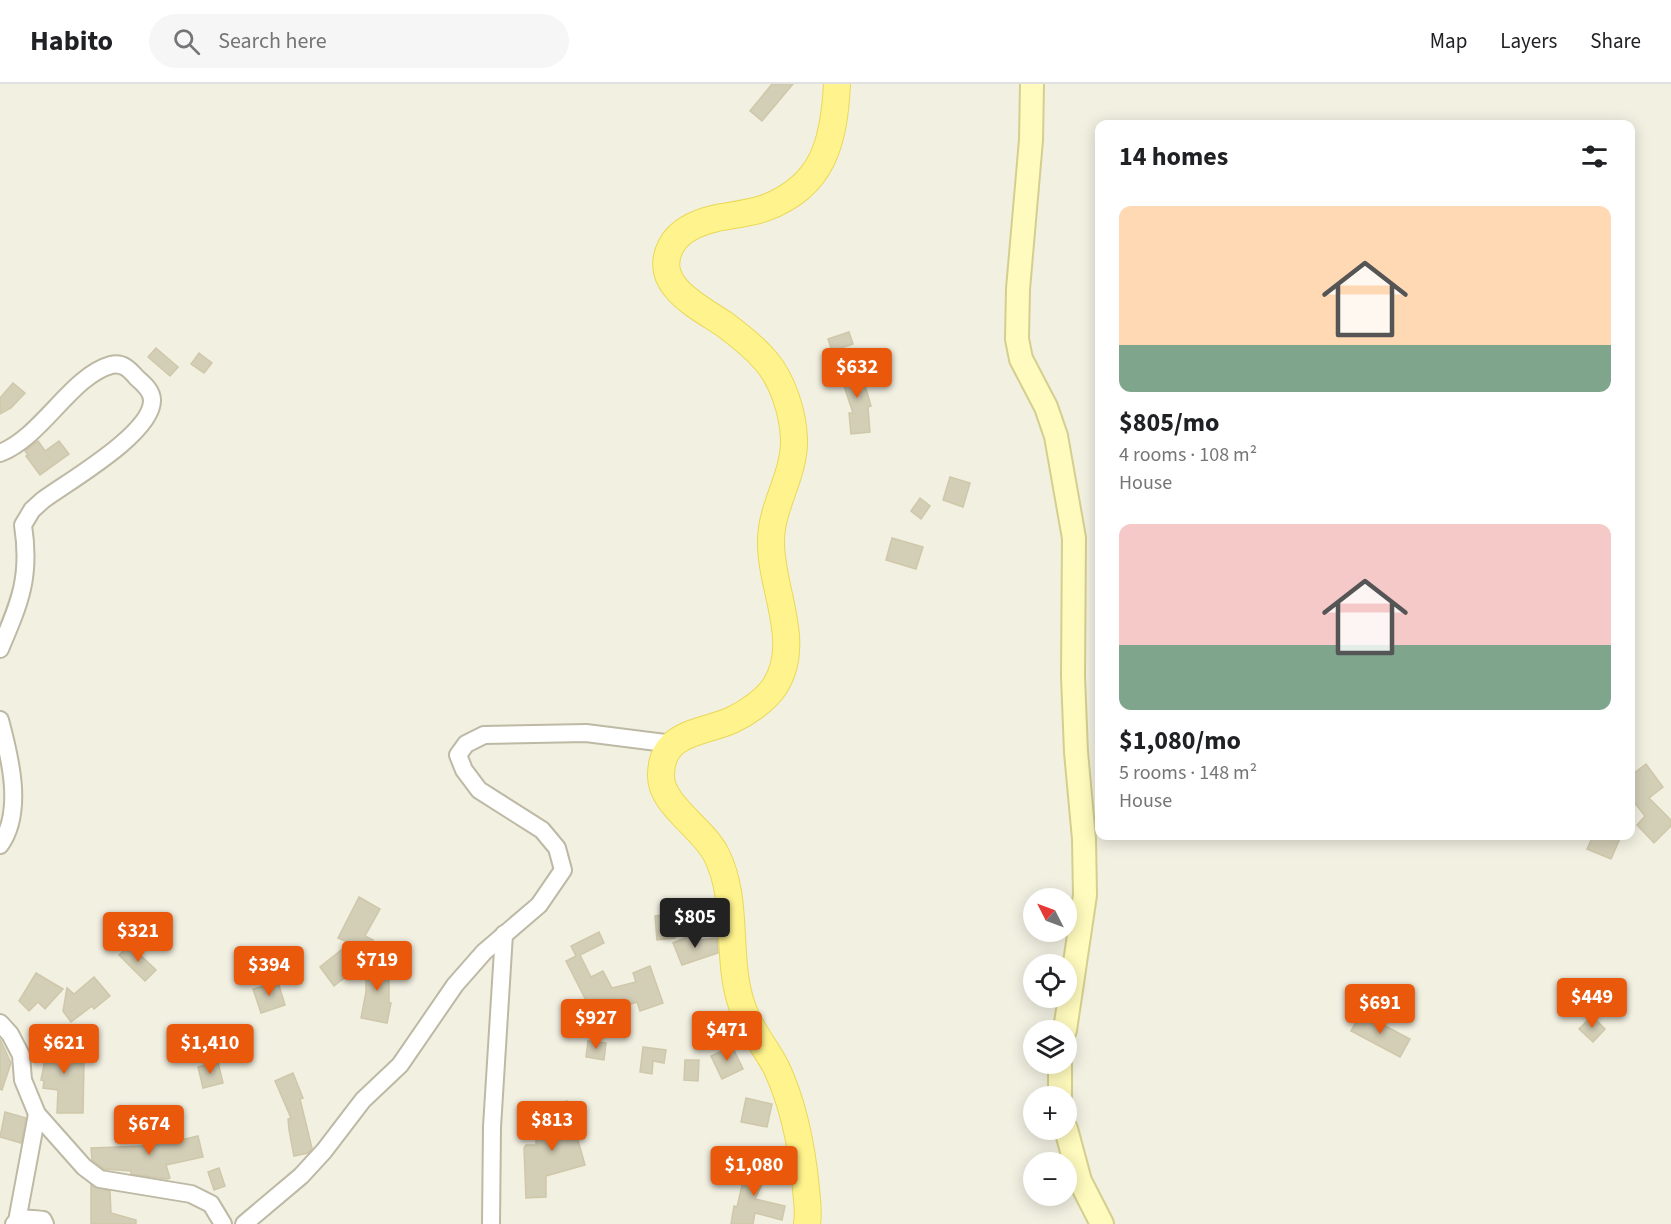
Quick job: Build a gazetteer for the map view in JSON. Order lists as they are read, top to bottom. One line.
{"north":"top left","page":{"header":"Habito","search":"Search here","nav":["Map","Layers","Share"],"heading":"14 homes","list":[{"name":"$805/mo","note":"4 rooms · 108 m² · House"},{"name":"$1,080/mo","note":"5 rooms · 148 m² · House"}],"price":["$632","$805","$321","$719","$394","$449","$691","$927","$471","$621","$1,410","$813","$674","$1,080"],"map_buttons":["+","−"]}}
